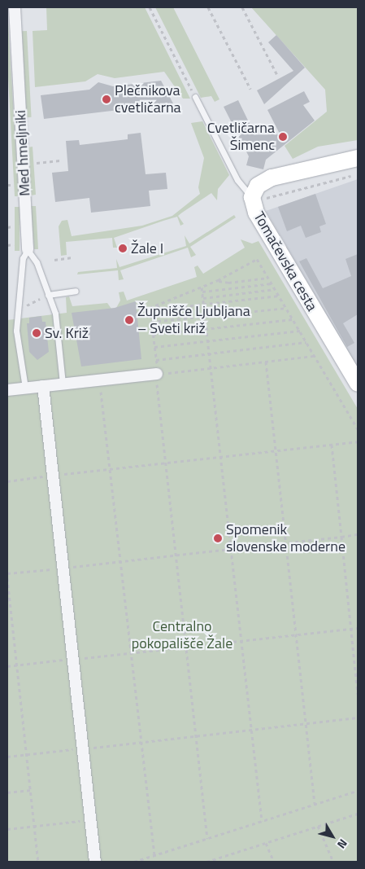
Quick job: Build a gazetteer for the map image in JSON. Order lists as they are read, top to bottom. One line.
{"streets":{"street":["Med hmeljniki","Tomačevska cesta"]},"parks":["Centralno pokopališče Žale"],"places":["Plečnikova cvetličarna","Cvetličarna Šimenc","Žale I","Župnišče Ljubljana – Sveti križ","Sv. Križ","Spomenik slovenske moderne"],"north":"bottom right"}
